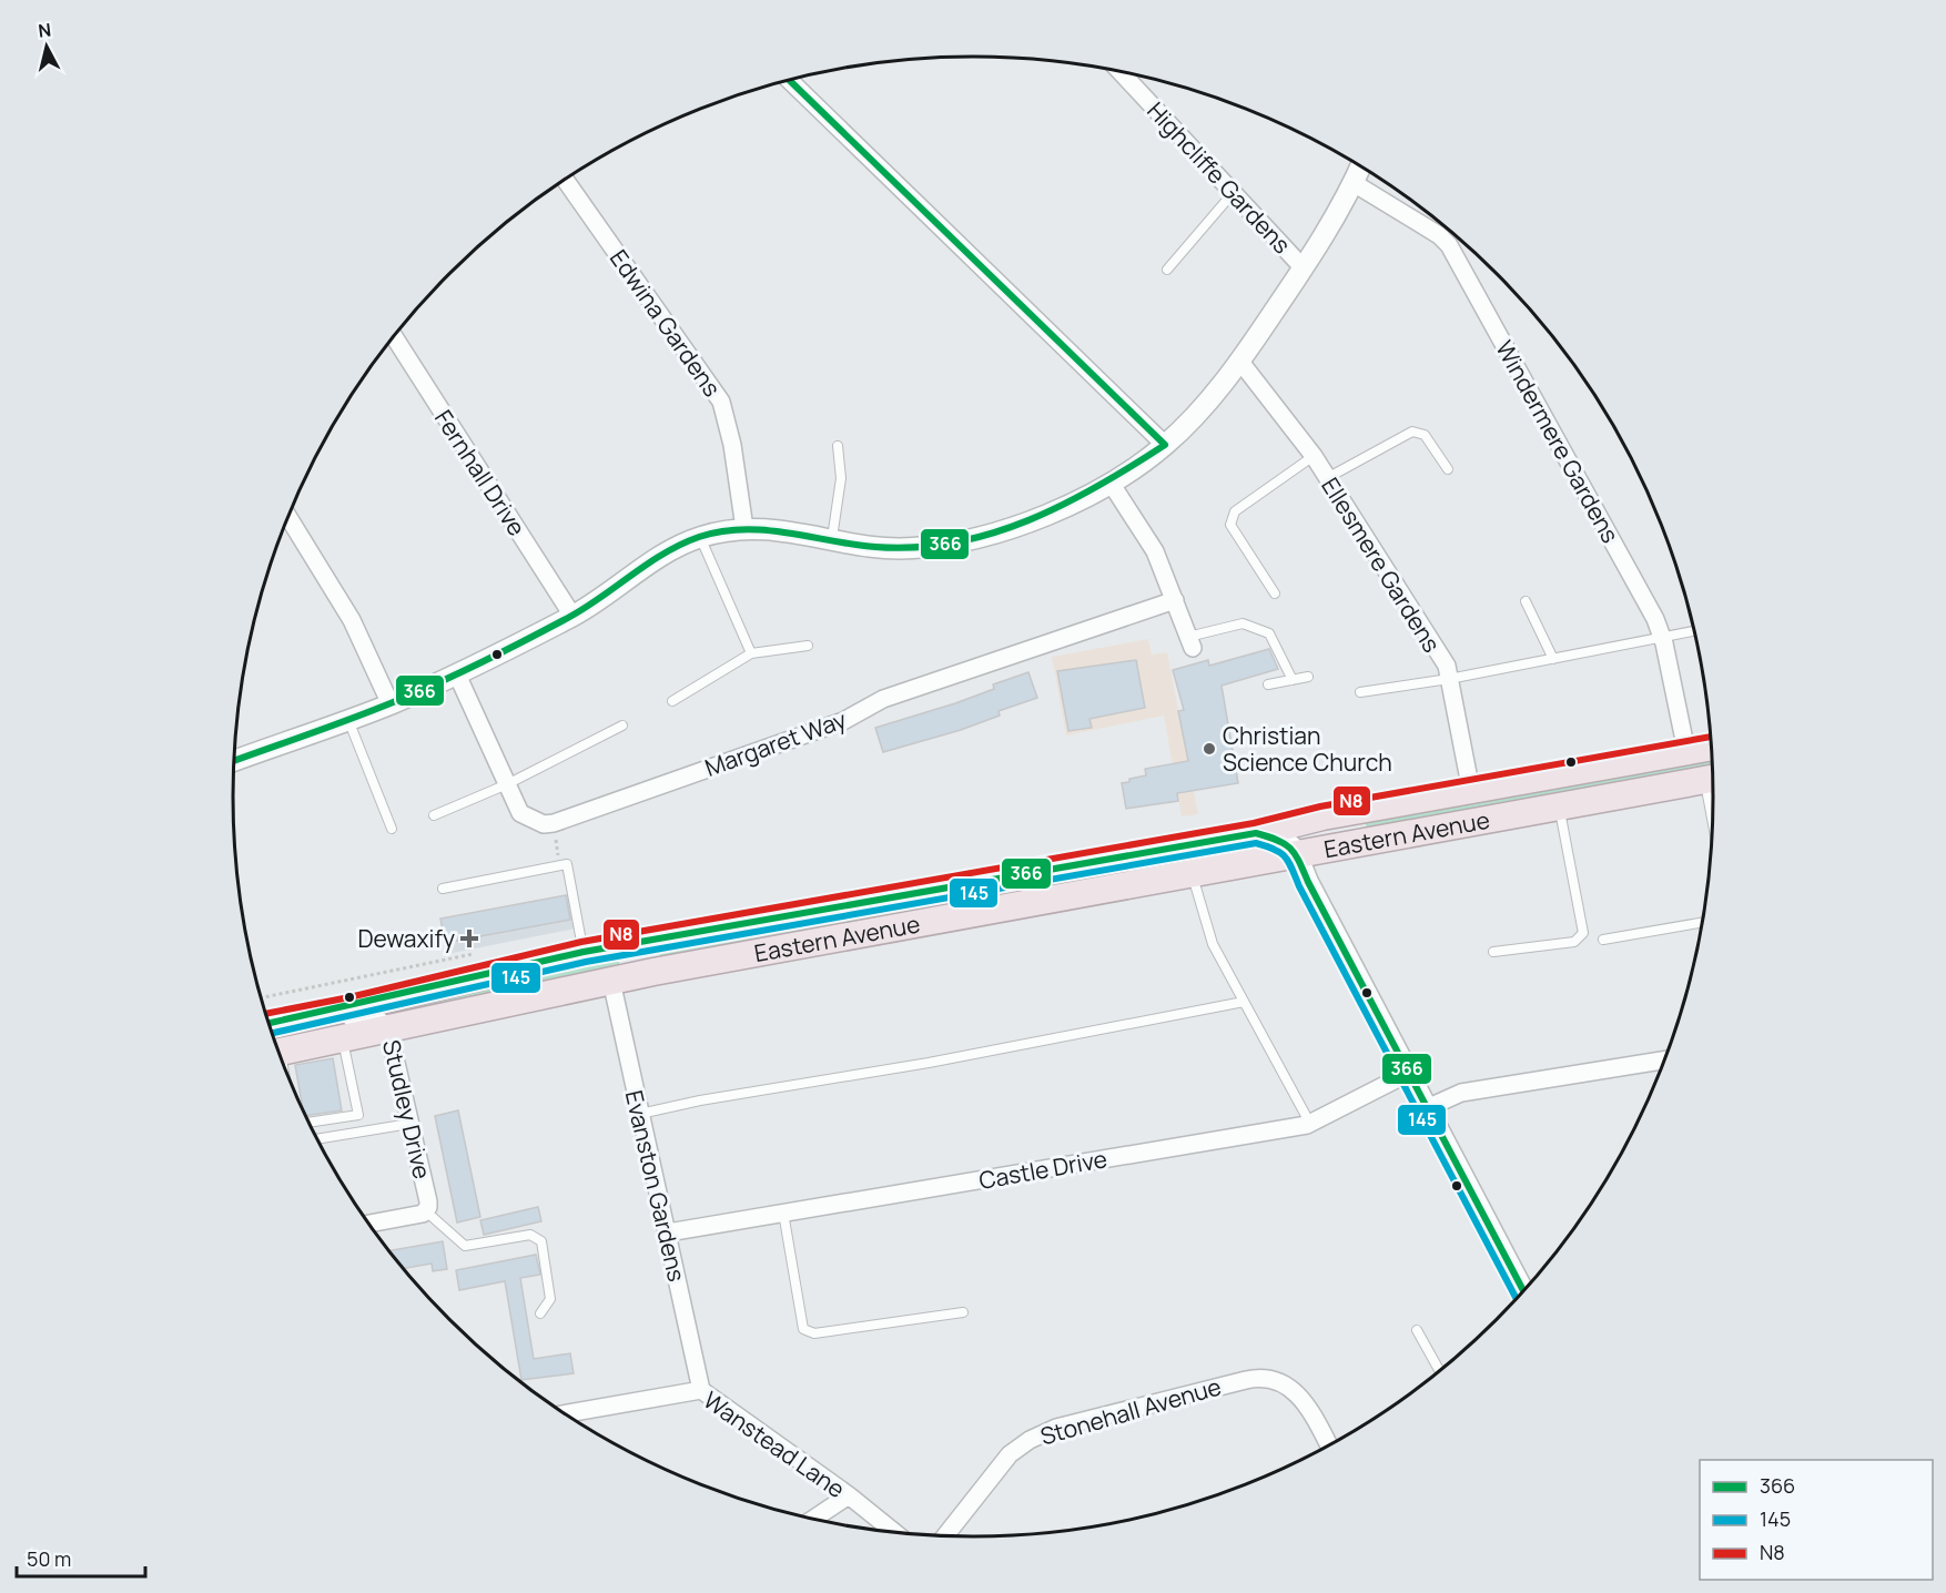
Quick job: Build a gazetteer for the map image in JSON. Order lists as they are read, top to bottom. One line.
{"streets":{"highway":["Eastern Avenue"],"street":["Highcliffe Gardens","Edwina Gardens","Windermere Gardens","Fernhall Drive","Ellesmere Gardens","Margaret Way","Studley Drive","Castle Drive","Evanston Gardens","Stonehall Avenue","Wanstead Lane"]},"crossings":[["Windermere Gardens","Eastern Avenue"],["Ellesmere Gardens","Eastern Avenue"],["Eastern Avenue","Studley Drive"],["Eastern Avenue","Evanston Gardens"],["Castle Drive","Evanston Gardens"],["Evanston Gardens","Wanstead Lane"]],"places":{"other":["Christian Science Church"],"health":["Dewaxify"]},"lines":["transit line 366","transit line N8","transit line 145"],"legend":["366","145","N8"],"scale_bar":"50 m","north":"top"}
